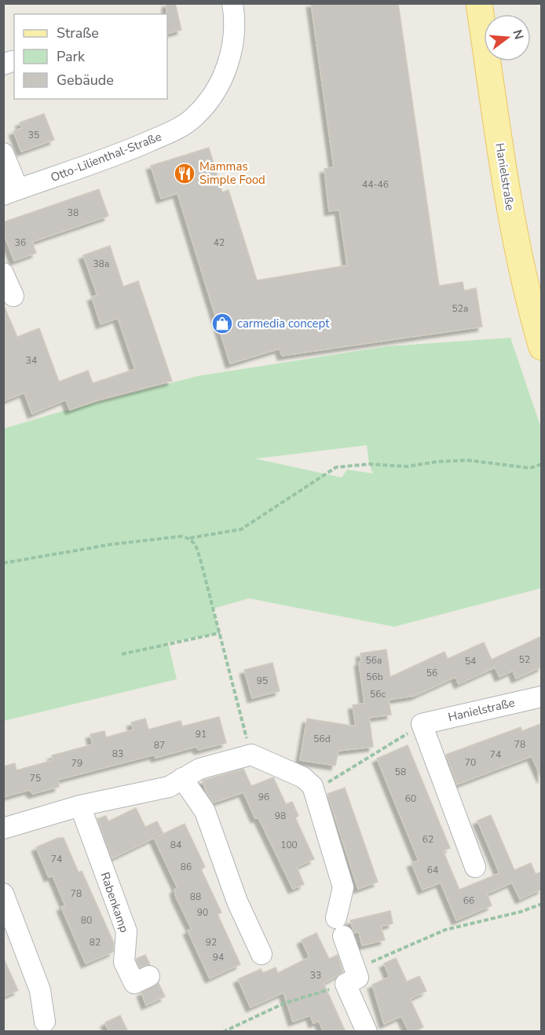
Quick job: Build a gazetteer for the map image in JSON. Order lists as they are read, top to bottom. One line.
{"streets":{"main road":["Hanielstraße"],"street":["Otto-Lilienthal-Straße","Rabenkamp"]},"places":{"restaurant":["Mammas Simple Food"],"shop":["carmedia concept"]},"house_numbers":["35","44-46","38","36","42","38a","52a","34","52","56a","54","56","56b","95","56c","91","56d","78","87","83","74","70","79","58","75","96","60","98","62","84","100","74","86","64","78","88","66","90","80","82","92","94","33"],"legend":["Straße","Park","Gebäude"],"north":"right"}
